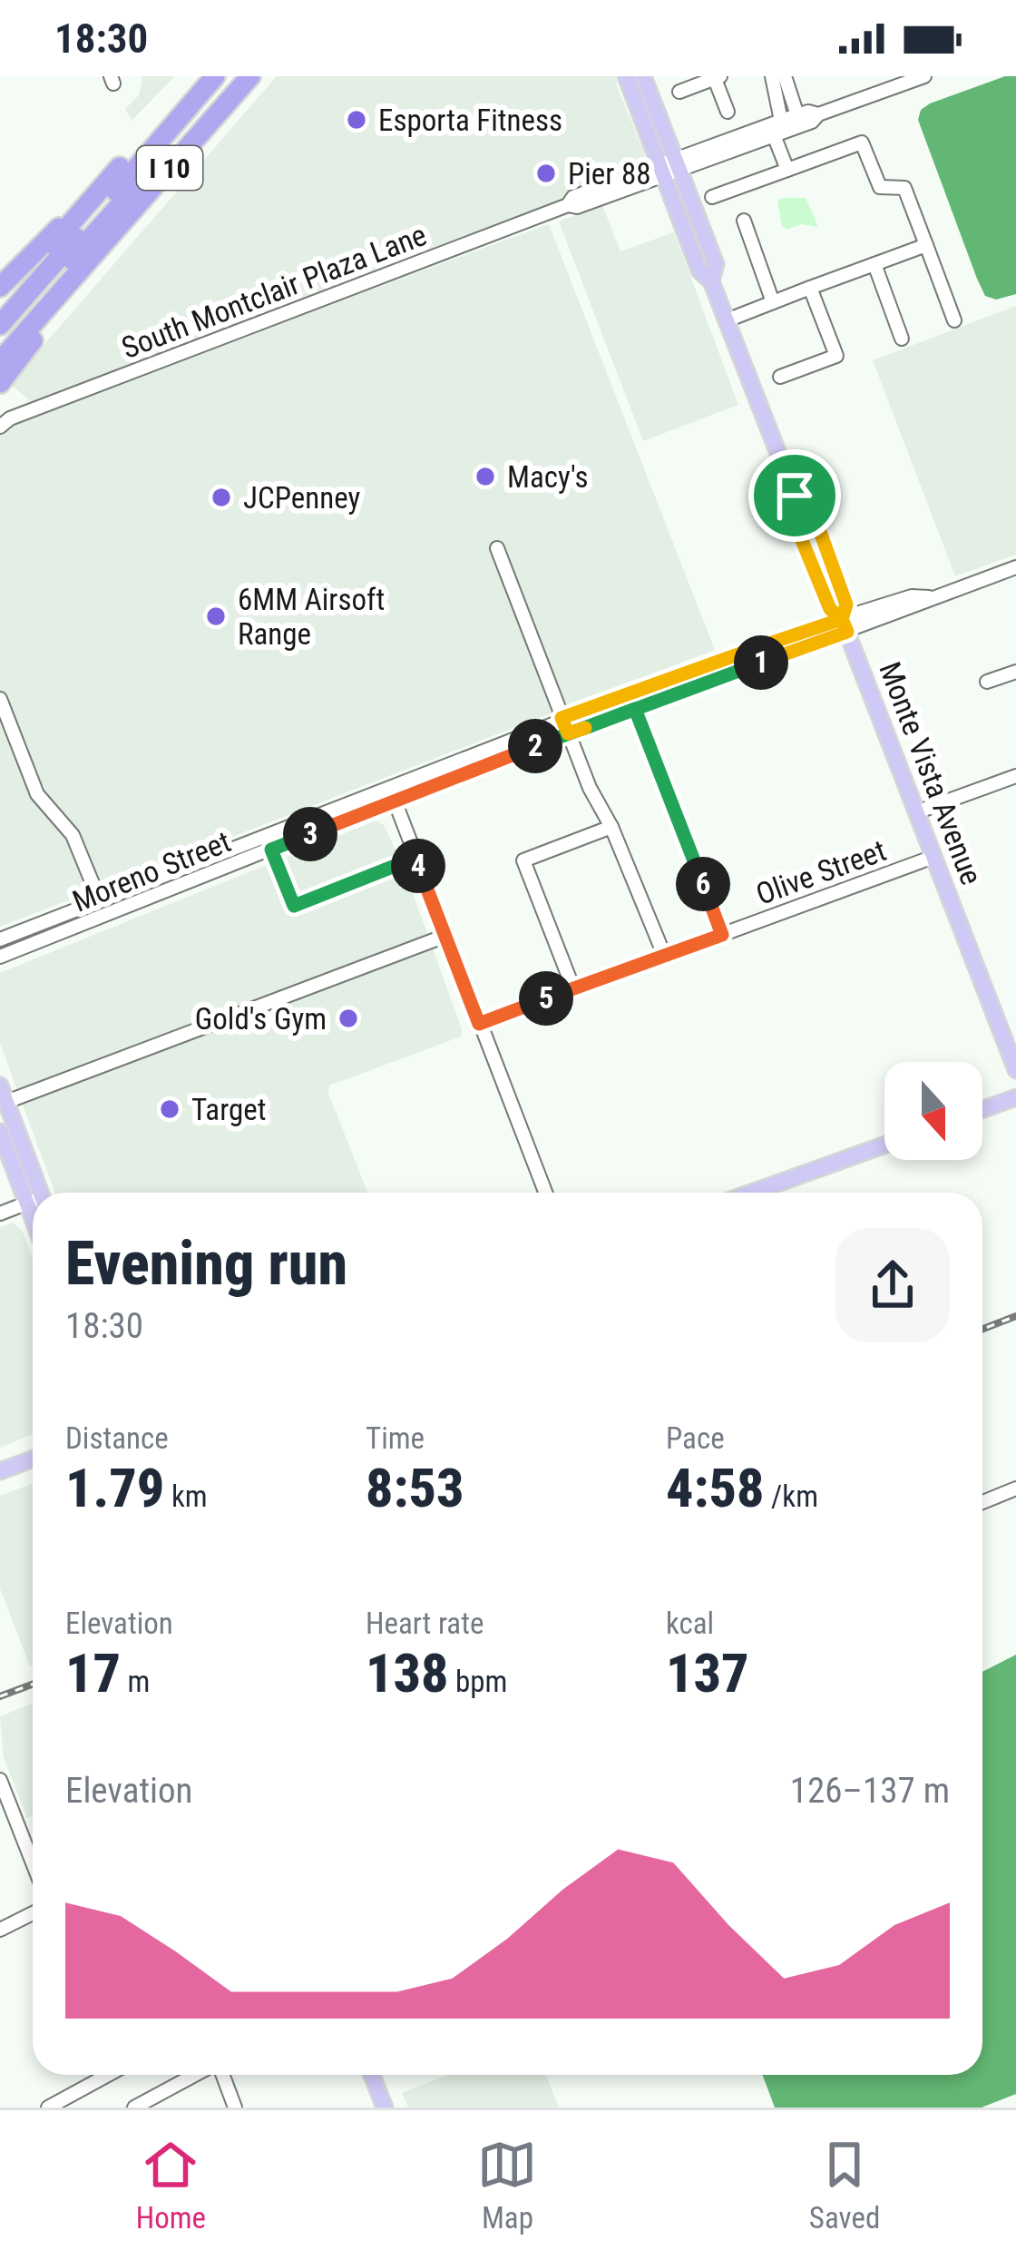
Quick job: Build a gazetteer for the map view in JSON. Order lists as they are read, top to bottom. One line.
{"streets":{"highway":["I 10"],"main road":["Monte Vista Avenue"],"street":["South Montclair Plaza Lane","Moreno Street","Olive Street"]},"crossings":[["South Montclair Plaza Lane","Monte Vista Avenue"],["Monte Vista Avenue","Moreno Street"],["Monte Vista Avenue","Olive Street"]],"places":["Esporta Fitness","Pier 88","Macy's","JCPenney","6MM Airsoft Range","Gold's Gym","Target"],"north":"bottom","page":{"status":"18:30","pins":["1","2","3","4","6","5"],"heading":["Evening run","18:30"],"stats":[["Distance","1.79 km"],["Time","8:53"],["Pace","4:58 /km"],["Elevation","17 m"],["Heart rate","138 bpm"],["kcal","137"]],"chart":["Elevation","126–137 m"],"tabs":["Home","Map","Saved"]}}
